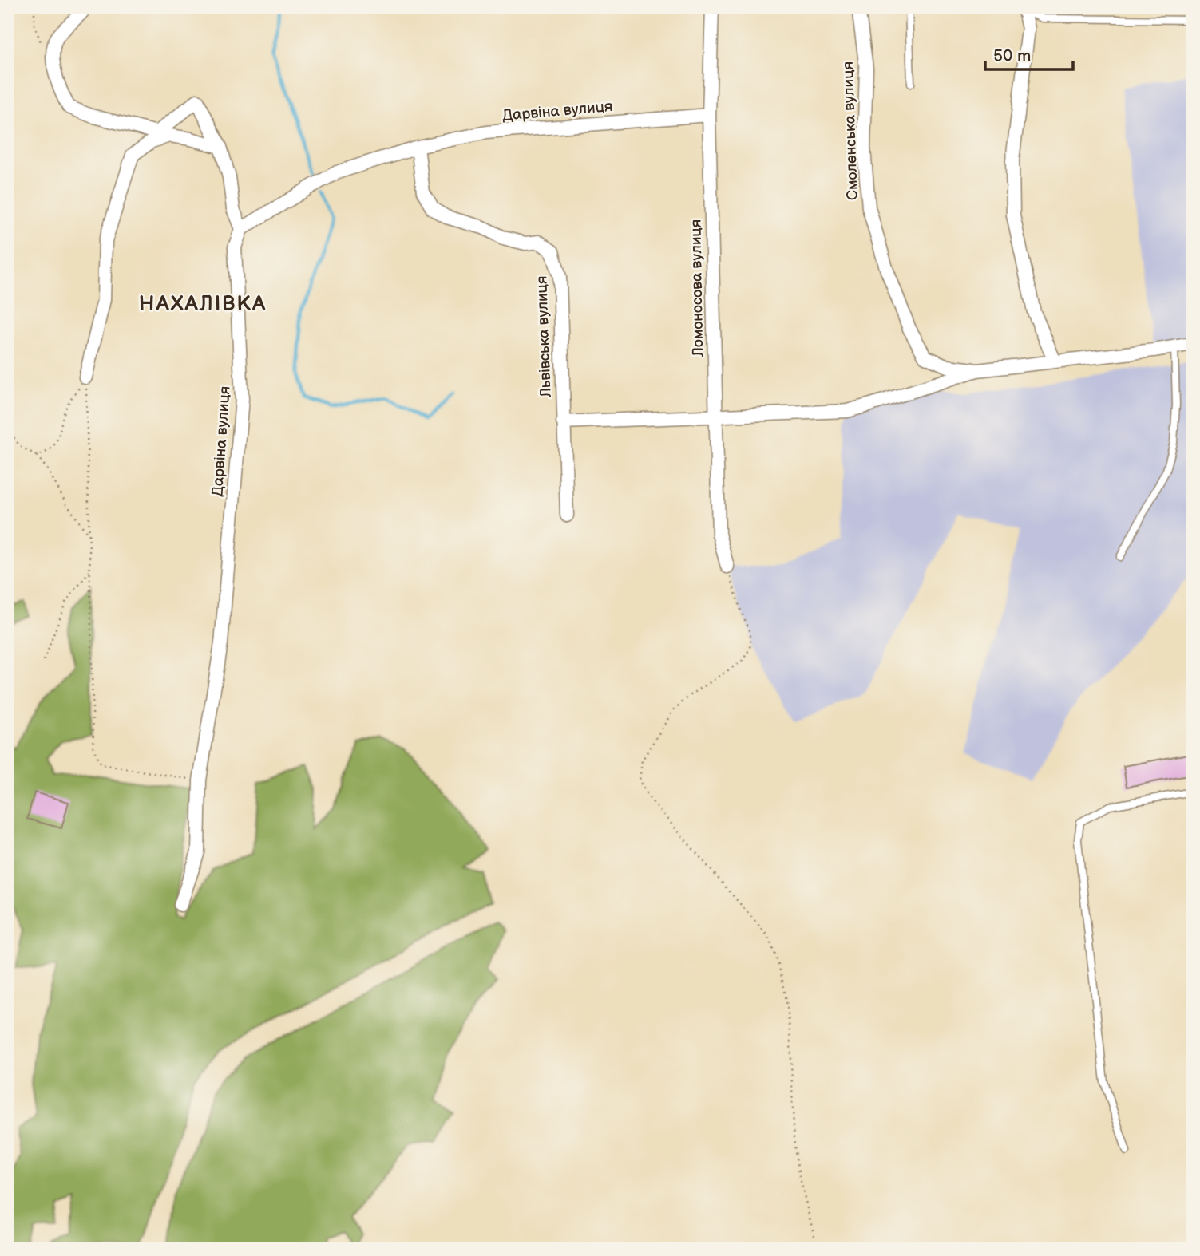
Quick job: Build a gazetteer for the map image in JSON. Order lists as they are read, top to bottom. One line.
{"streets":{"street":["Дарвіна вулиця","Смоленська вулиця","Ломоносова вулиця","Львівська вулиця"]},"crossings":[["Дарвіна вулиця","Ломоносова вулиця"],["Дарвіна вулиця","Львівська вулиця"]],"districts":["НАХАЛІВКА"],"scale_bar":"50 m"}
